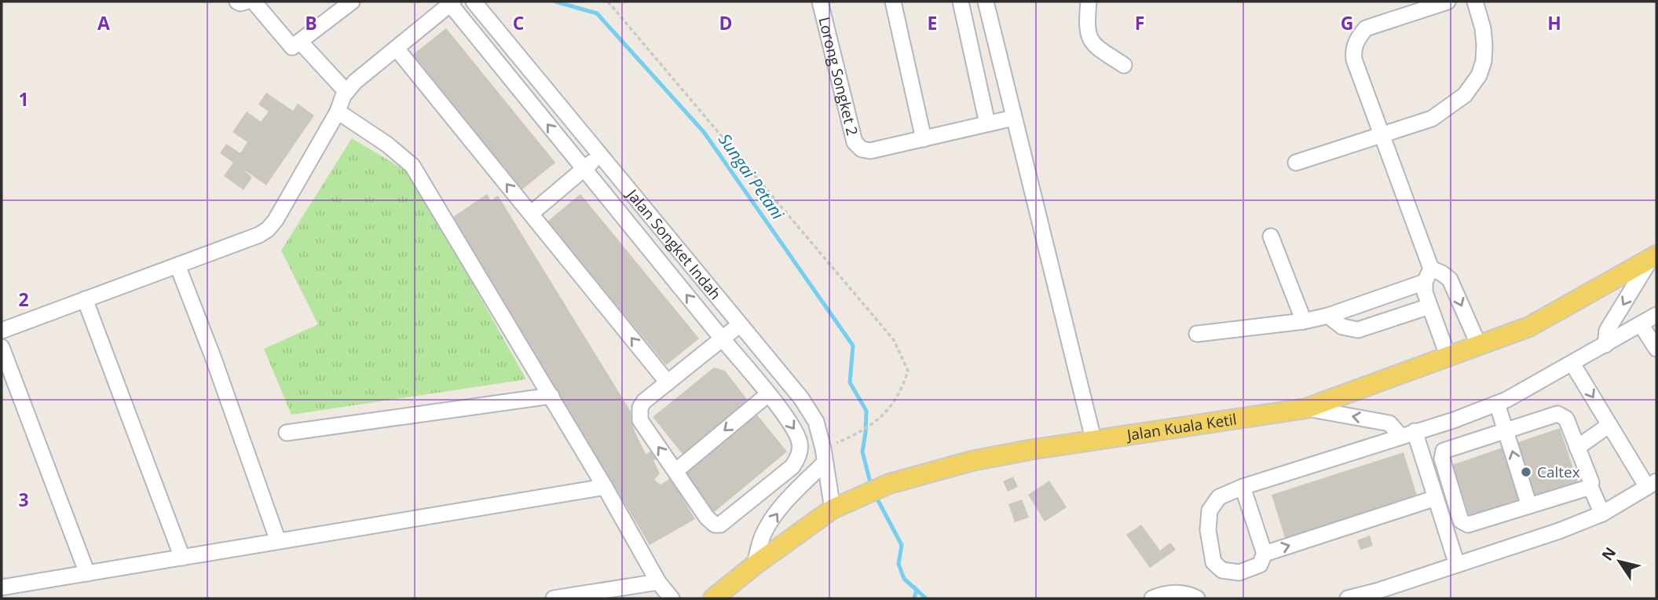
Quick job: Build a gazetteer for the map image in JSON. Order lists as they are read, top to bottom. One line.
{"streets":{"main road":["Jalan Kuala Ketil"],"street":["Lorong Songket 2","Jalan Songket Indah"]},"crossings":[["Jalan Songket Indah","Jalan Kuala Ketil"]],"water":["Sungai Petani"],"places":["Caltex"],"north":"top left","grid":{"columns":["A","B","C","D","E","F","G","H"],"rows":["1","2","3"]}}
